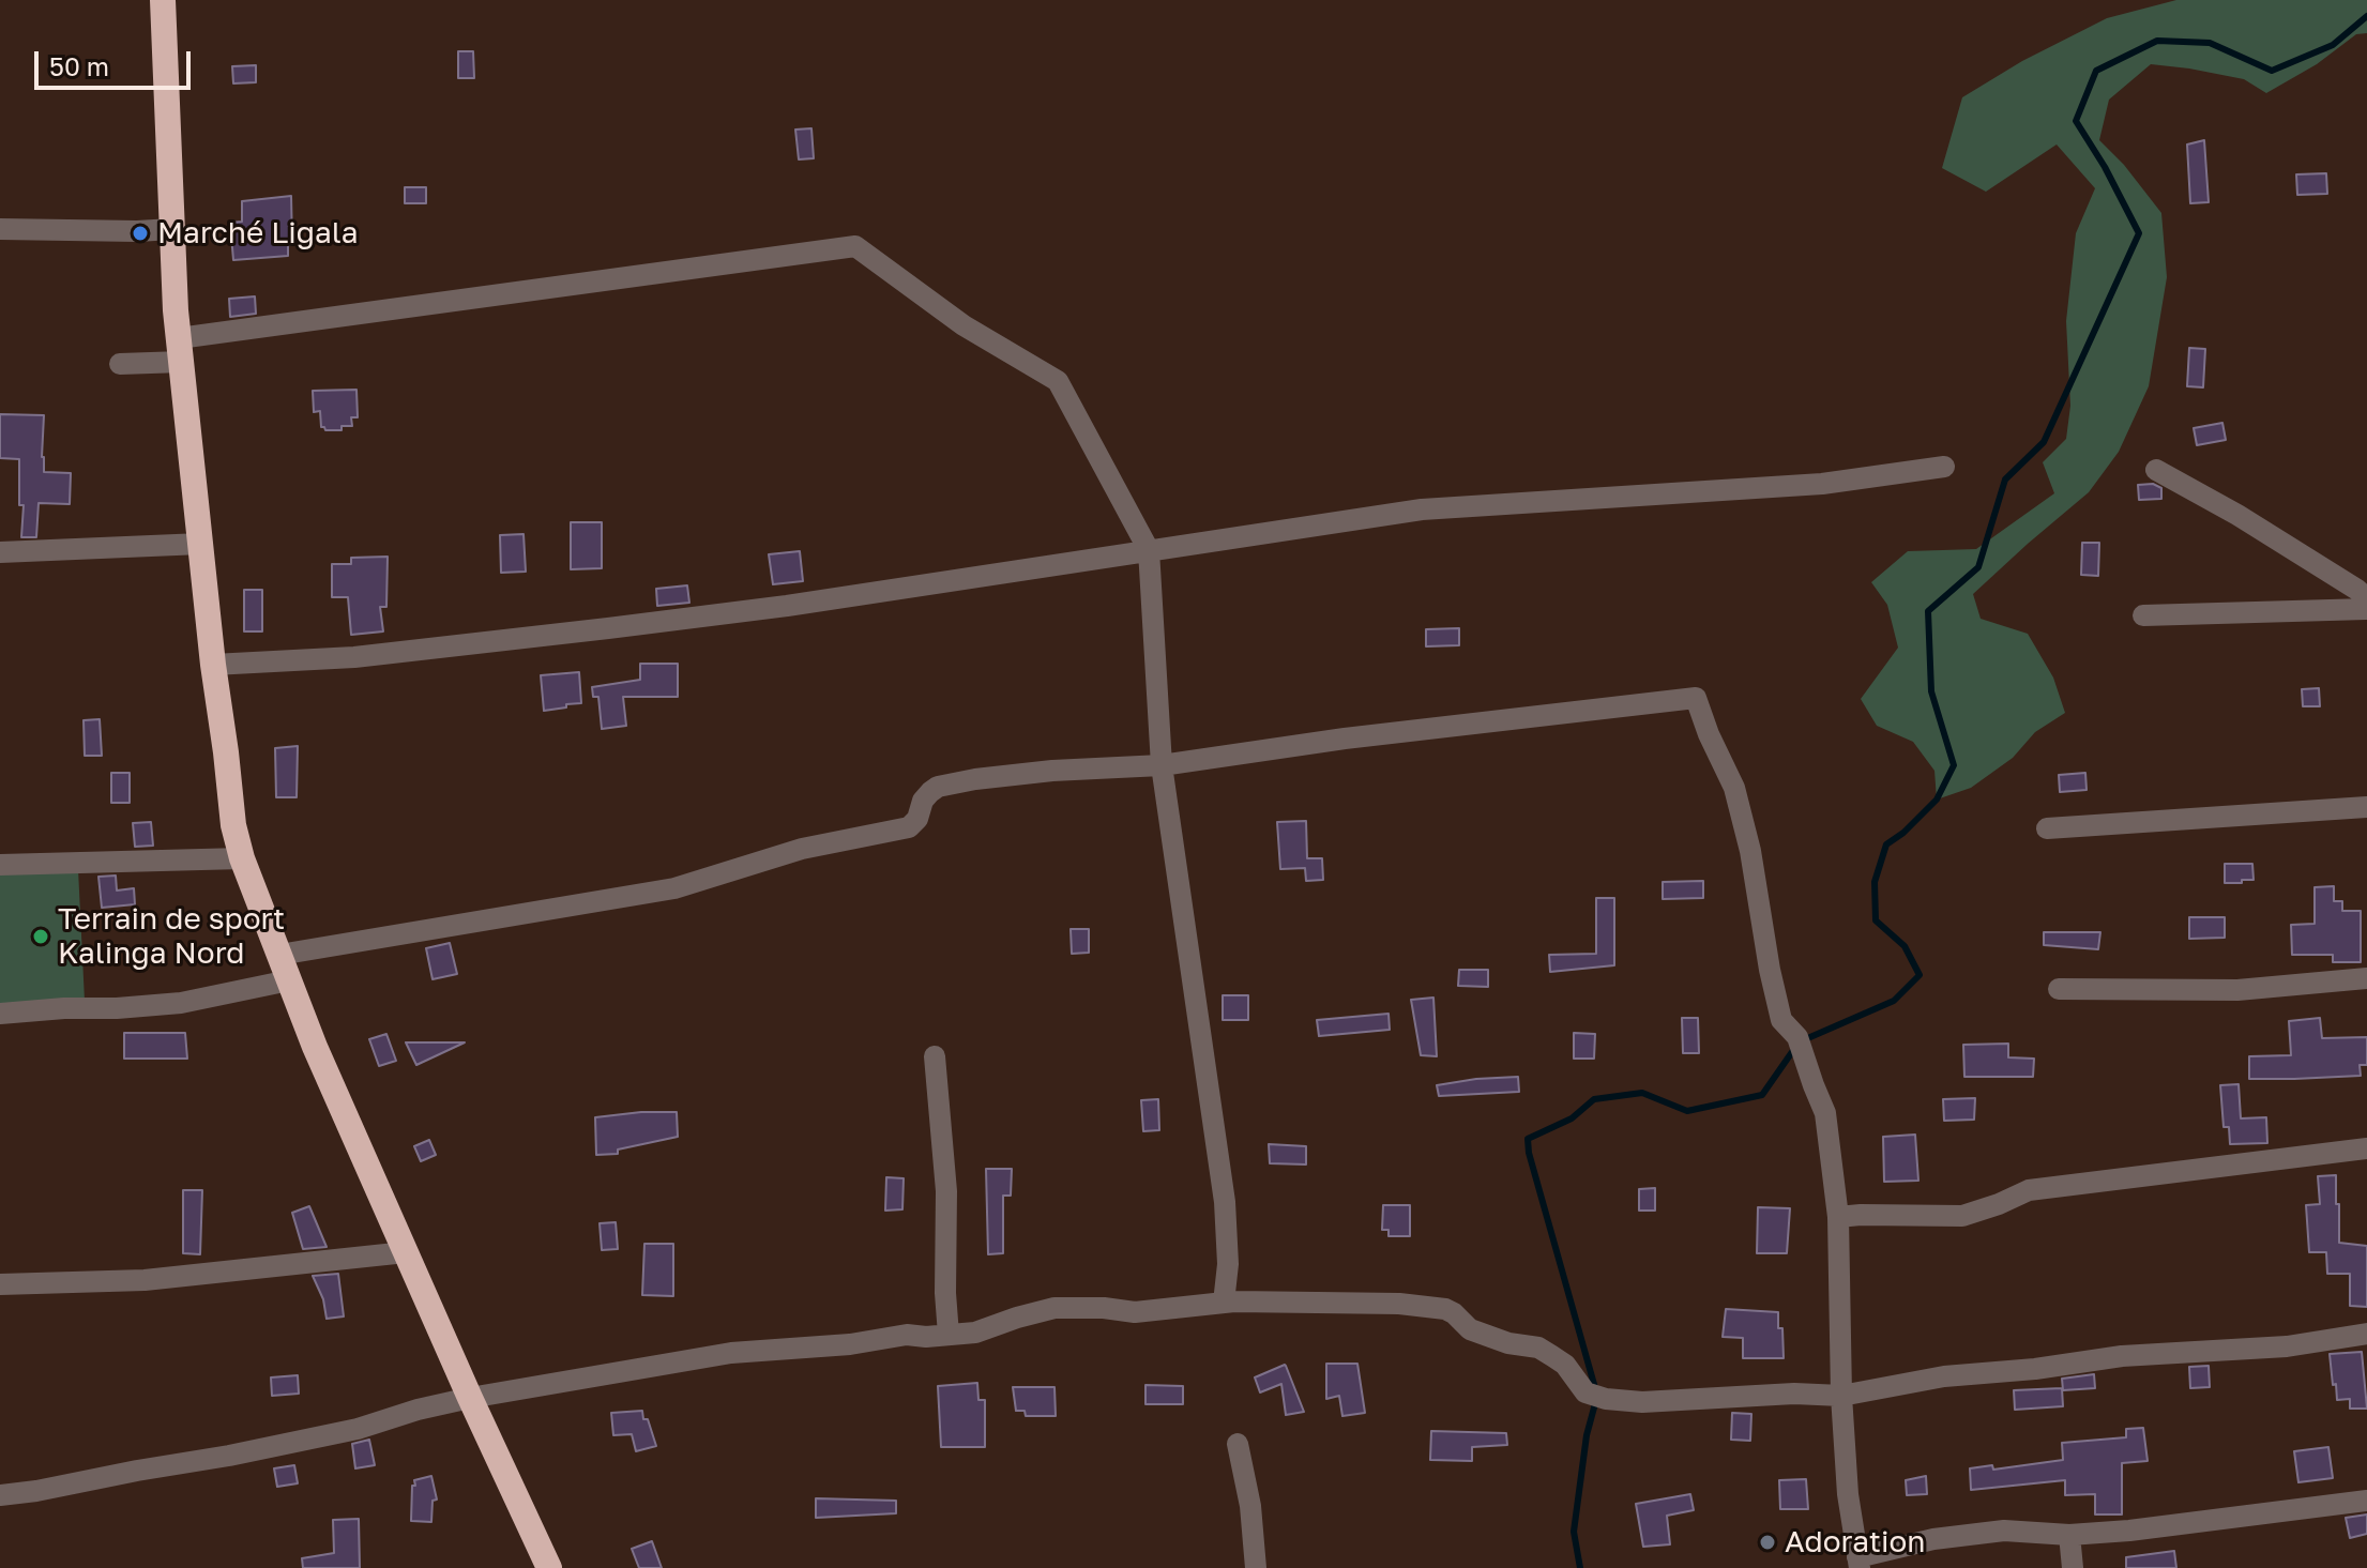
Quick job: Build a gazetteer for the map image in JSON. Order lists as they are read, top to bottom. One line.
{"places":["Marché Ligala","Terrain de sport Kalinga Nord","Adoration"],"scale_bar":"50 m"}
